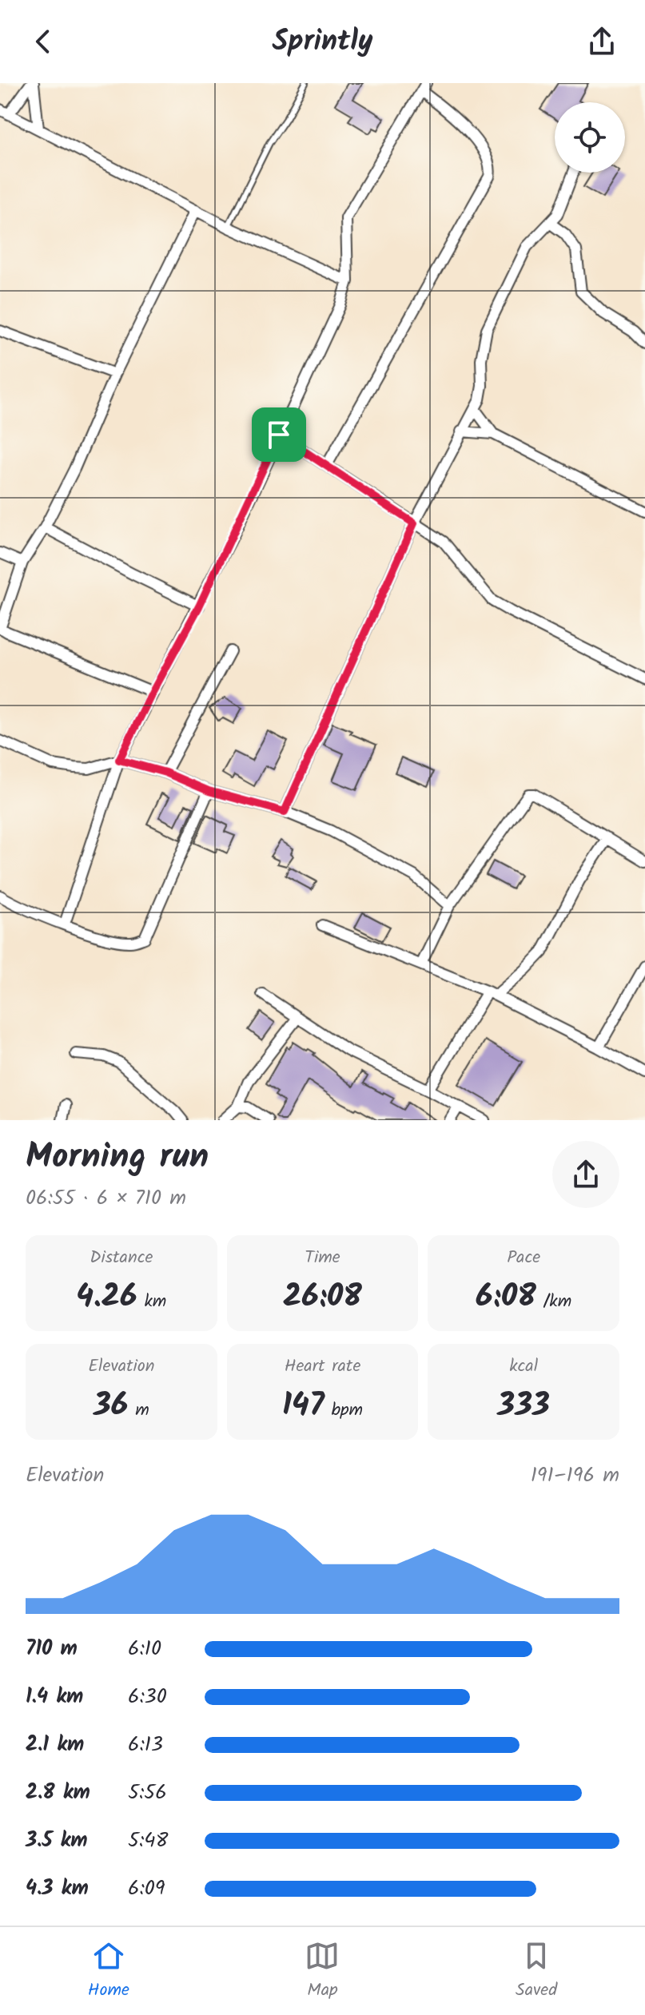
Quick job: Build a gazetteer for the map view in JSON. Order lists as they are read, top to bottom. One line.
{"page":{"header":"Sprintly","heading":["Morning run","06:55 · 6 × 710 m"],"stats":[["Distance","4.26 km"],["Time","26:08"],["Pace","6:08 /km"],["Elevation","36 m"],["Heart rate","147 bpm"],["kcal","333"]],"chart":["Elevation","191–196 m"],"list":[{"name":"710 m","note":"6:10"},{"name":"1.4 km","note":"6:30"},{"name":"2.1 km","note":"6:13"},{"name":"2.8 km","note":"5:56"},{"name":"3.5 km","note":"5:48"},{"name":"4.3 km","note":"6:09"}],"tabs":["Home","Map","Saved"]}}
